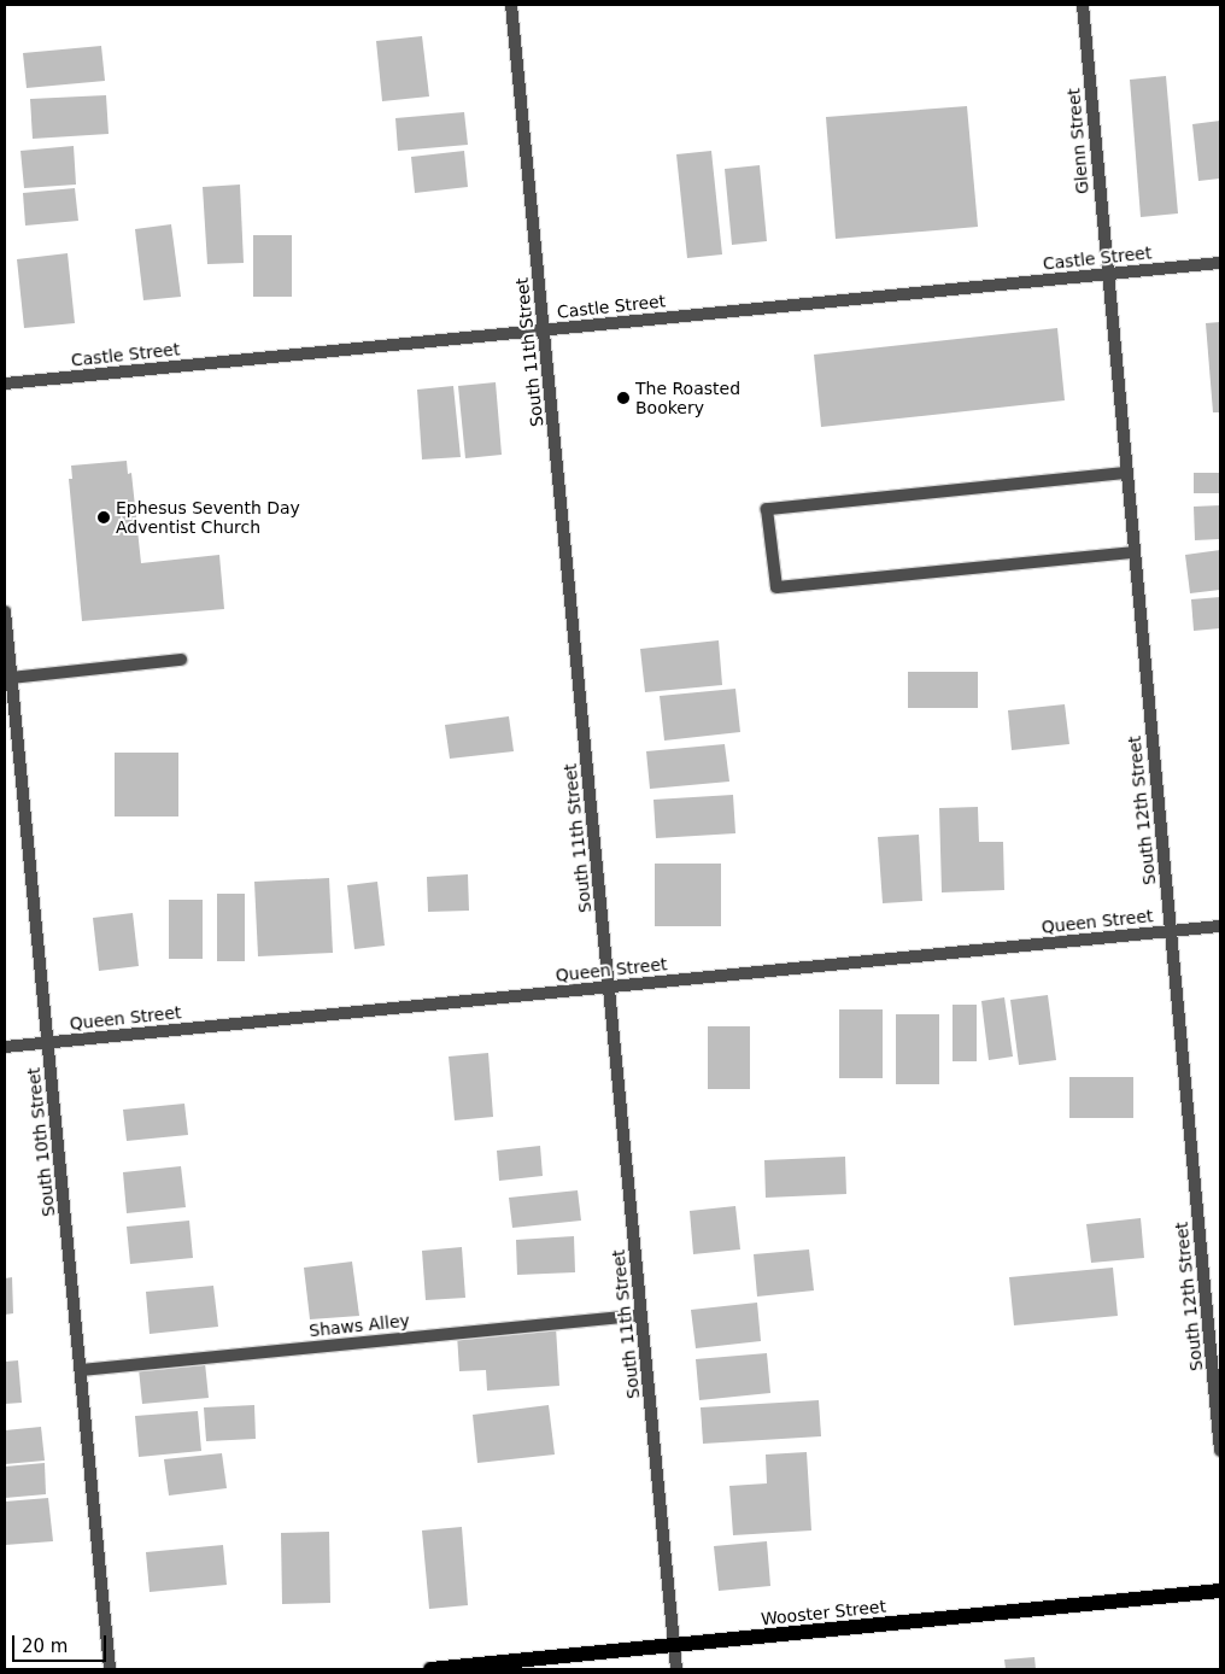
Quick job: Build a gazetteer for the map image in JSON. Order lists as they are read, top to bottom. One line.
{"streets":{"main road":["Wooster Street"],"street":["Glenn Street","Castle Street","South 11th Street","South 12th Street","Queen Street","South 10th Street","Shaws Alley"]},"crossings":[["Glenn Street","Castle Street"],["Glenn Street","South 12th Street"],["Castle Street","South 11th Street"],["Castle Street","South 12th Street"],["South 11th Street","Queen Street"],["South 11th Street","Shaws Alley"],["South 11th Street","Wooster Street"],["South 12th Street","Queen Street"],["Queen Street","South 10th Street"],["South 10th Street","Shaws Alley"]],"places":["The Roasted Bookery","Ephesus Seventh Day Adventist Church"],"scale_bar":"20 m"}
